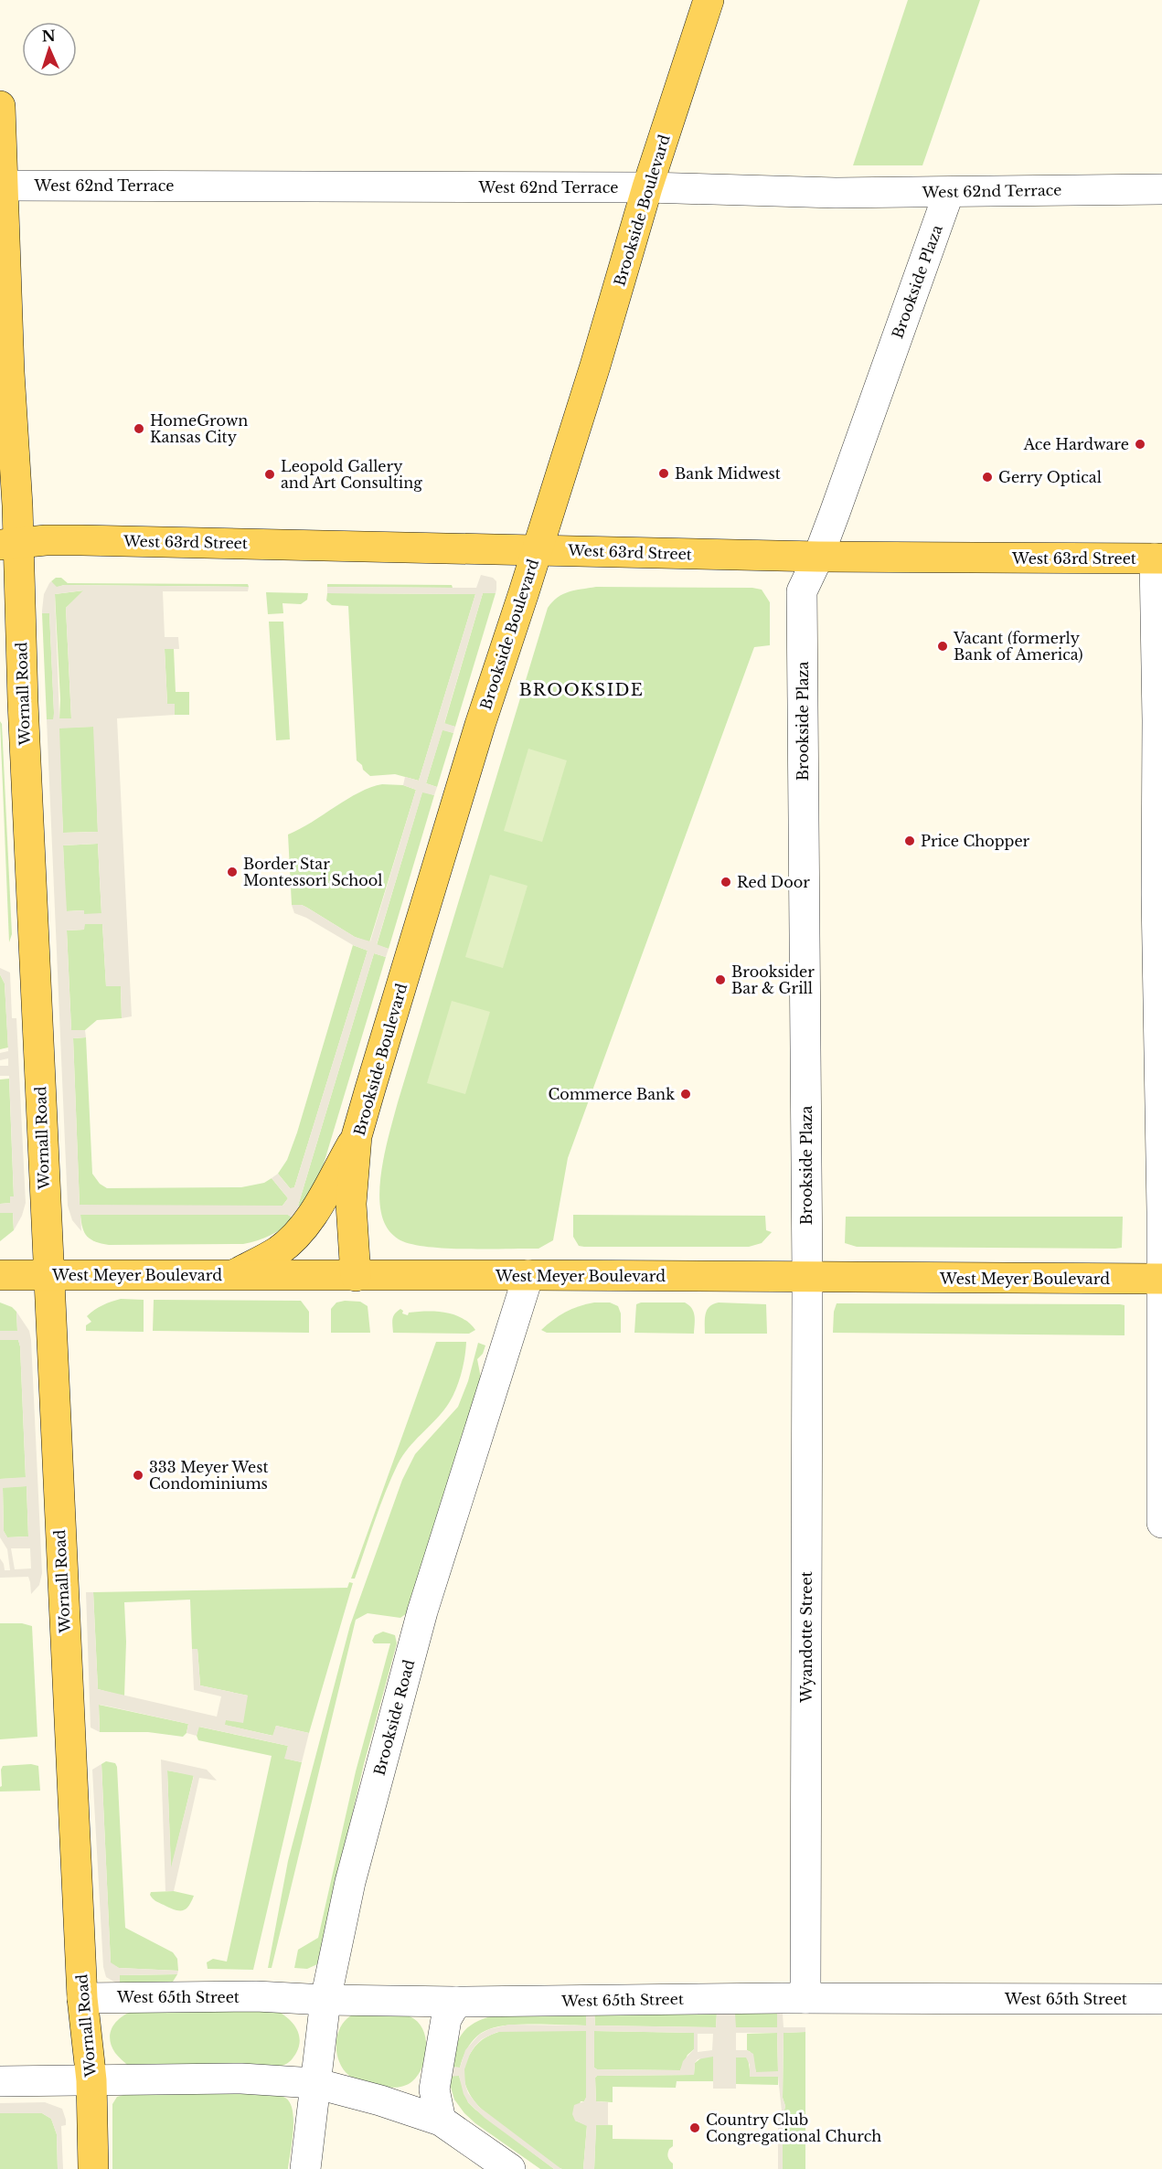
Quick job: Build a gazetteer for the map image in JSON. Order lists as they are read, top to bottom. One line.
{"streets":{"main road":["Brookside Boulevard","West 63rd Street","Wornall Road","West Meyer Boulevard"],"street":["West 62nd Terrace","Brookside Plaza","Wyandotte Street","Brookside Road","West 65th Street"]},"crossings":[["West 62nd Terrace","Brookside Boulevard"],["West 62nd Terrace","Brookside Plaza"],["West 62nd Terrace","Wornall Road"],["Brookside Boulevard","West 63rd Street"],["Brookside Boulevard","West Meyer Boulevard"],["Brookside Plaza","West 63rd Street"],["Brookside Plaza","West Meyer Boulevard"],["Brookside Plaza","Wyandotte Street"],["West 63rd Street","Wornall Road"],["Wornall Road","West Meyer Boulevard"],["Wornall Road","West 65th Street"],["West Meyer Boulevard","Wyandotte Street"],["West Meyer Boulevard","Brookside Road"],["Wyandotte Street","West 65th Street"],["Brookside Road","West 65th Street"]],"districts":["BROOKSIDE"],"places":["HomeGrown Kansas City","Ace Hardware","Bank Midwest","Leopold Gallery and Art Consulting","Gerry Optical","Vacant (formerly Bank of America)","Price Chopper","Border Star Montessori School","Red Door","Brooksider Bar & Grill","Commerce Bank","333 Meyer West Condominiums","Country Club Congregational Church"],"north":"top"}
